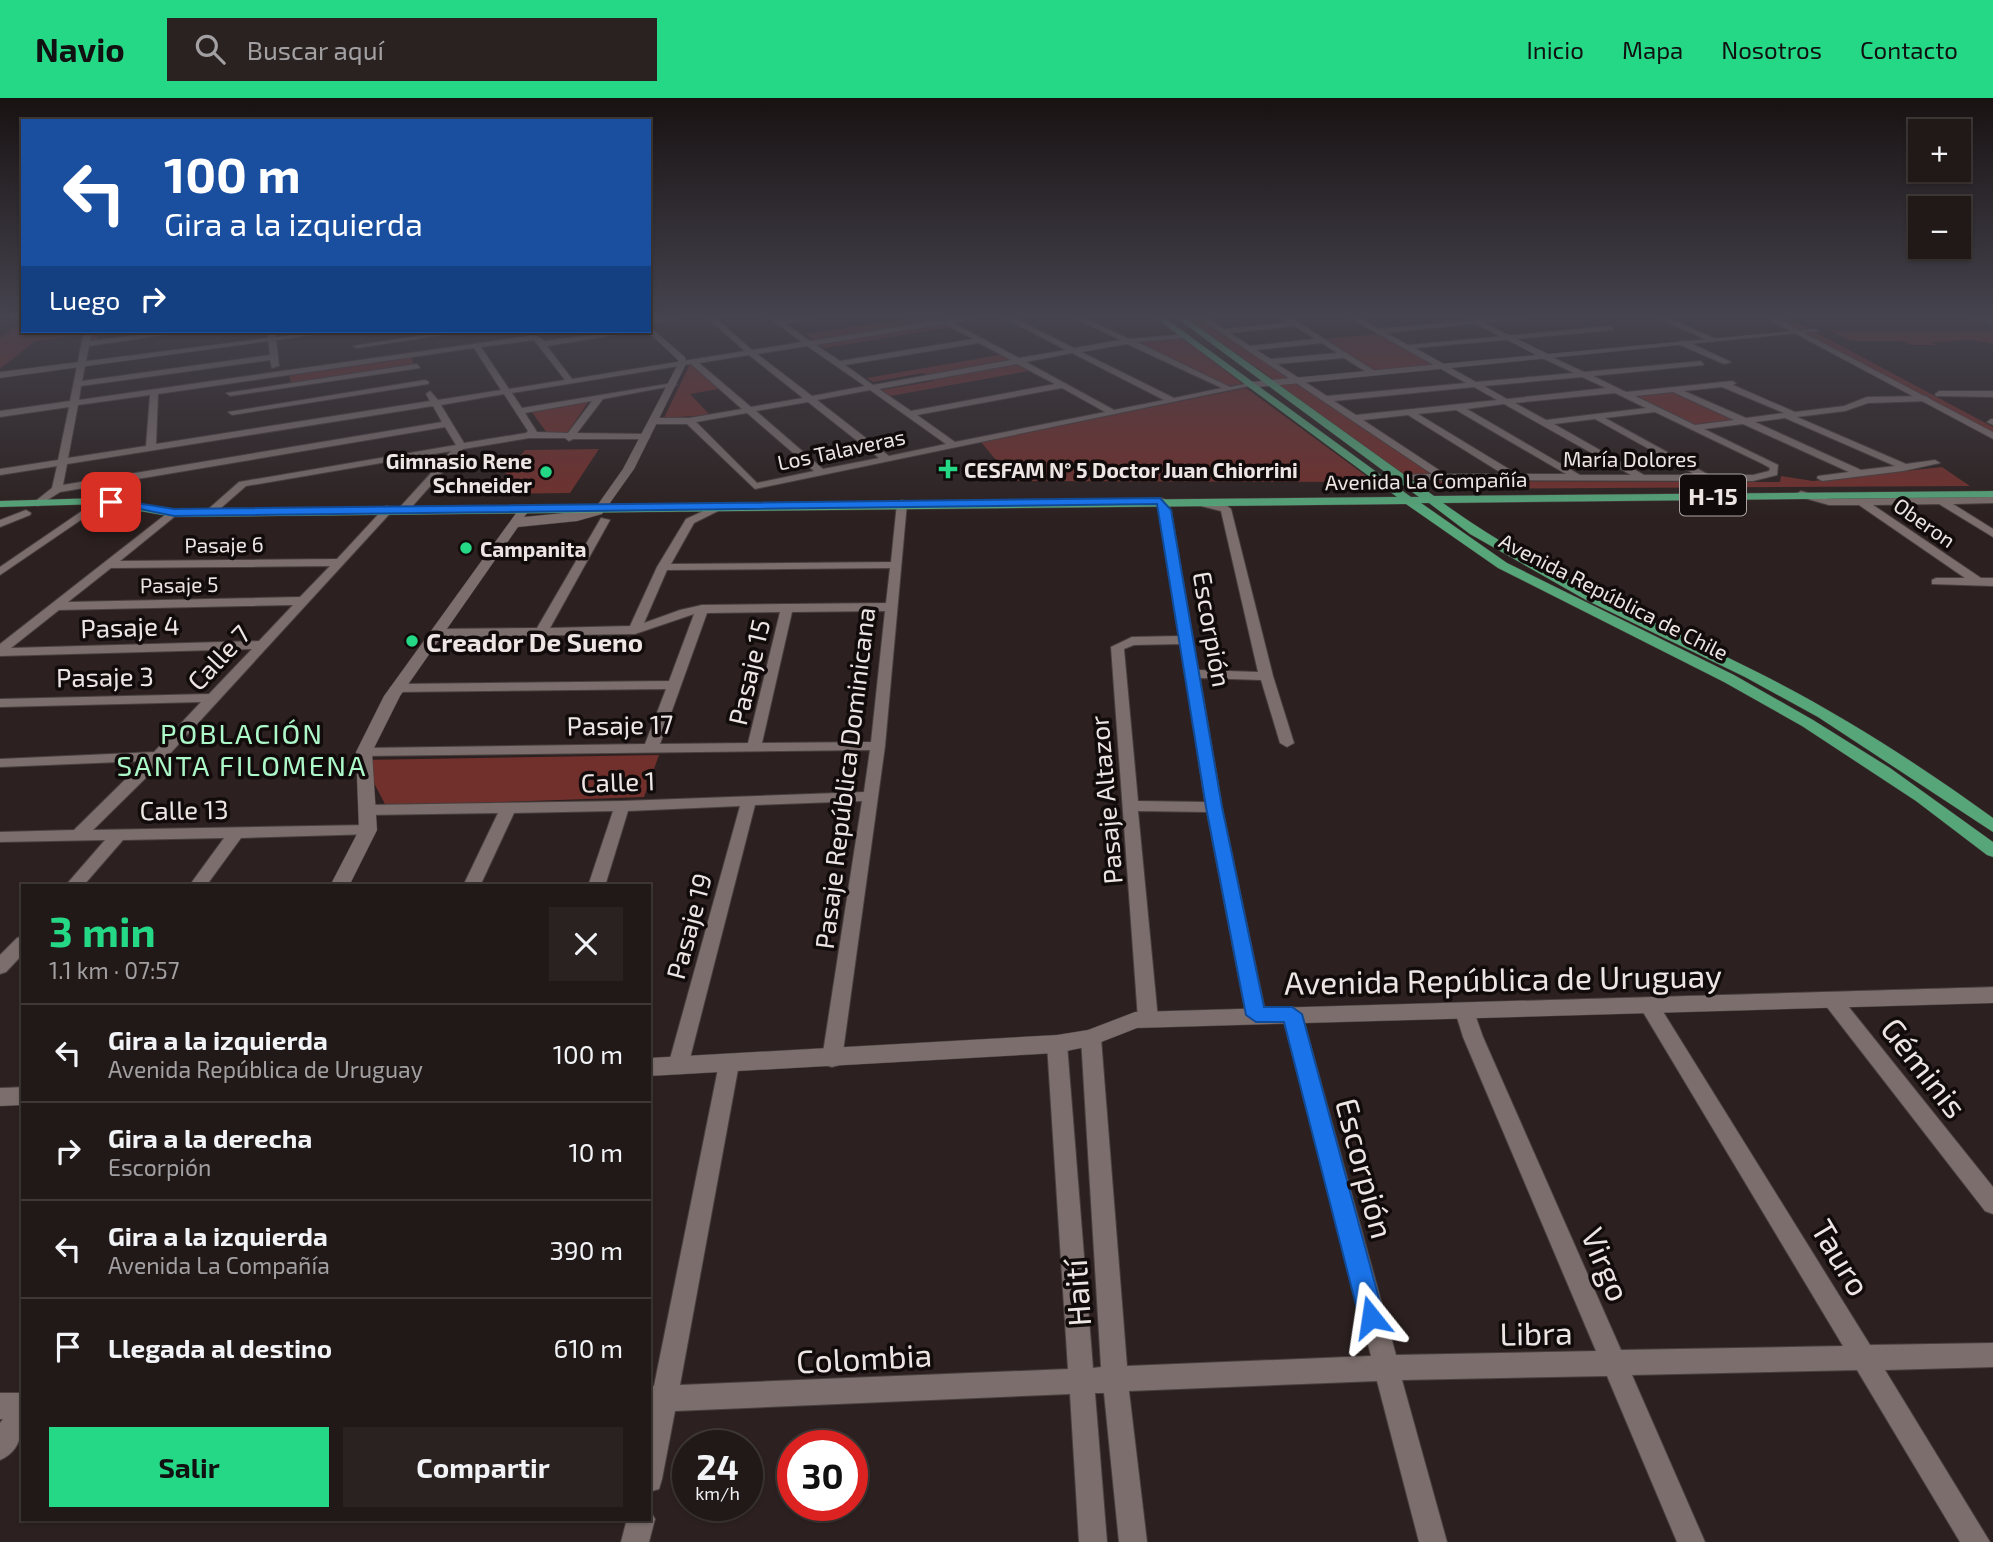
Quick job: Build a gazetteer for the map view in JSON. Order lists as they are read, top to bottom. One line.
{"streets":{"main road":["Avenida La Compañía","H-15","Avenida República de Chile"],"street":["Los Talaveras","María Dolores","Oberon","Pasaje 6","Pasaje 5","Pasaje 4","Escorpión","Calle 7","Pasaje 15","Pasaje 3","Pasaje 17","Pasaje República Dominicana","Calle 1","Pasaje Altazor","Calle 13","Pasaje 19","Avenida República de Uruguay","Géminis","Tauro","Virgo","Haití","Libra","Colombia"]},"crossings":[["Los Talaveras","Avenida República de Chile"],["María Dolores","Avenida República de Chile"],["Avenida La Compañía","Oberon"],["Avenida La Compañía","Avenida República de Chile"],["Avenida La Compañía","Escorpión"],["Avenida La Compañía","Calle 7"],["Avenida La Compañía","Pasaje República Dominicana"],["Pasaje 6","Calle 7"],["Pasaje 5","Calle 7"],["Pasaje 4","Calle 7"],["Escorpión","Pasaje Altazor"],["Escorpión","Avenida República de Uruguay"],["Escorpión","Libra"],["Calle 7","Pasaje 3"],["Calle 7","Calle 13"],["Pasaje 15","Pasaje 17"],["Pasaje 17","Pasaje República Dominicana"],["Pasaje República Dominicana","Calle 1"],["Pasaje República Dominicana","Avenida República de Uruguay"],["Calle 1","Pasaje 19"],["Pasaje Altazor","Avenida República de Uruguay"],["Pasaje 19","Avenida República de Uruguay"],["Avenida República de Uruguay","Géminis"],["Avenida República de Uruguay","Tauro"],["Avenida República de Uruguay","Virgo"],["Avenida República de Uruguay","Haití"],["Tauro","Libra"],["Virgo","Libra"],["Haití","Libra"],["Haití","Colombia"],["Libra","Colombia"]],"districts":["POBLACIÓN SANTA FILOMENA"],"places":{"health":["CESFAM N° 5 Doctor Juan Chiorrini"],"other":["Gimnasio Rene Schneider","Campanita","Creador De Sueno"]},"page":{"header":"Navio","search":"Buscar aquí","nav":["Inicio","Mapa","Nosotros","Contacto"],"map_buttons":["+","−"],"turn":["100 m","Gira a la izquierda"],"then":"Luego","heading":["3 min","1.1 km · 07:57"],"list":[{"name":"Gira a la izquierda","note":"Avenida República de Uruguay","value":"100 m"},{"name":"Gira a la derecha","note":"Escorpión","value":"10 m"},{"name":"Gira a la izquierda","note":"Avenida La Compañía","value":"390 m"},{"name":"Llegada al destino","value":"610 m"}],"buttons":["Salir","Compartir"],"speed":"24 km/h","limit":"30"}}
